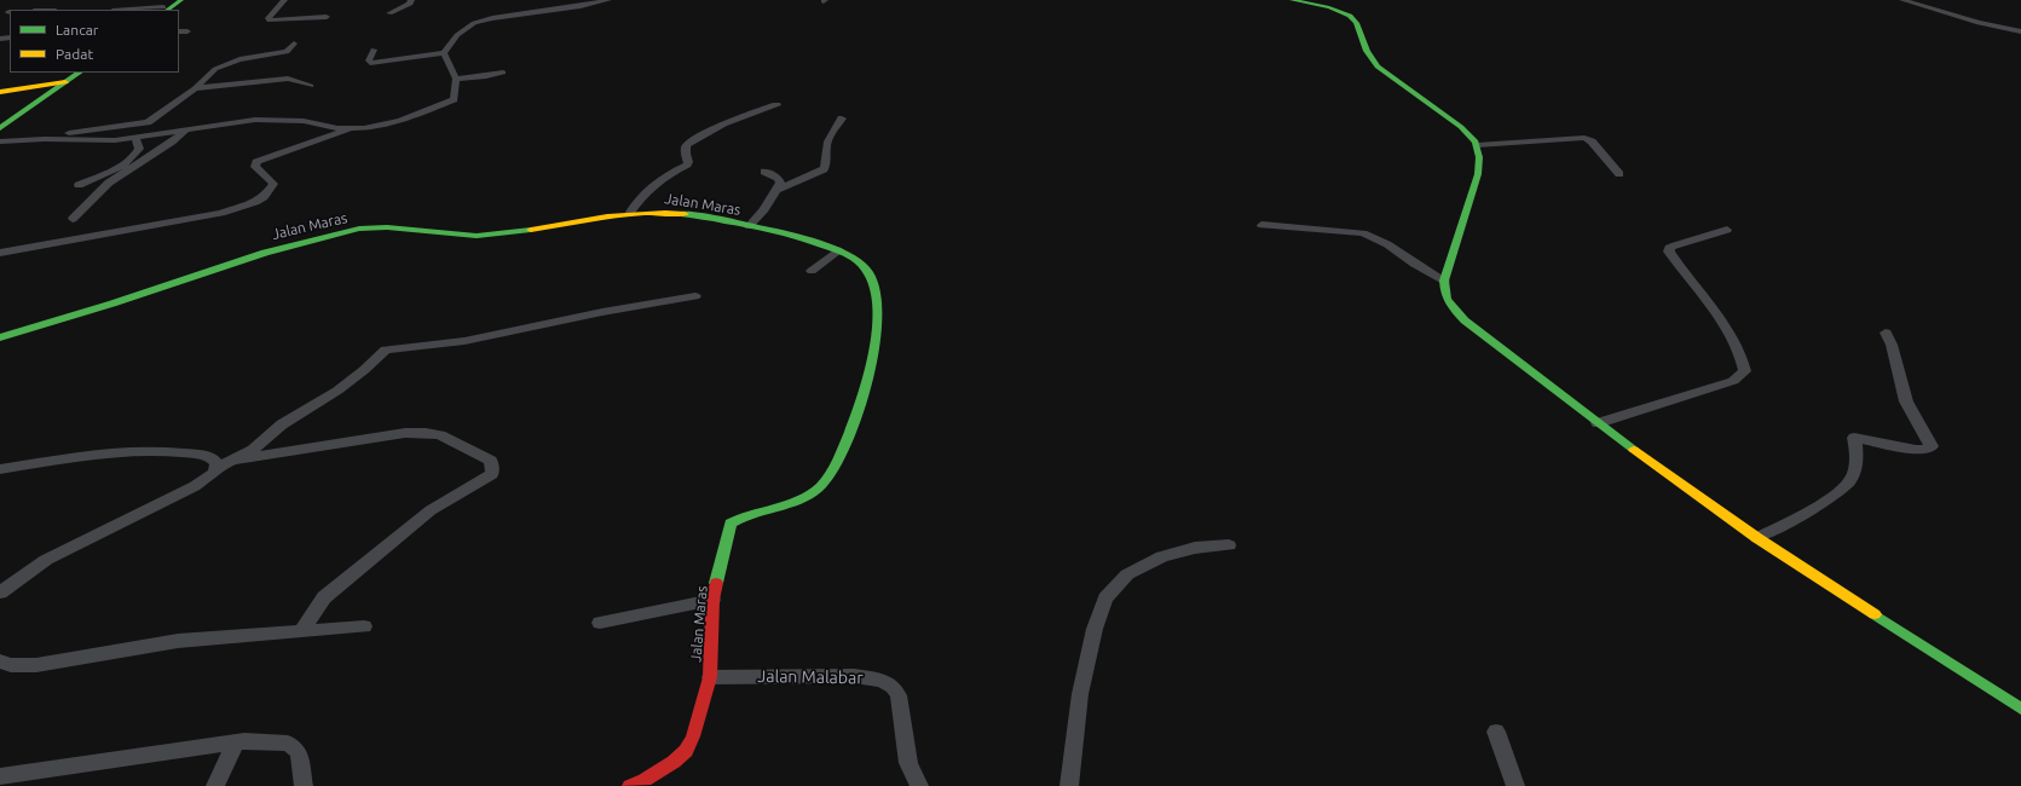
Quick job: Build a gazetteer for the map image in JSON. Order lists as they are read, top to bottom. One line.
{"streets":{"main road":["Jalan Maras"],"street":["Jalan Malabar"]},"crossings":[["Jalan Maras","Jalan Malabar"]],"legend":["Lancar","Padat"]}
